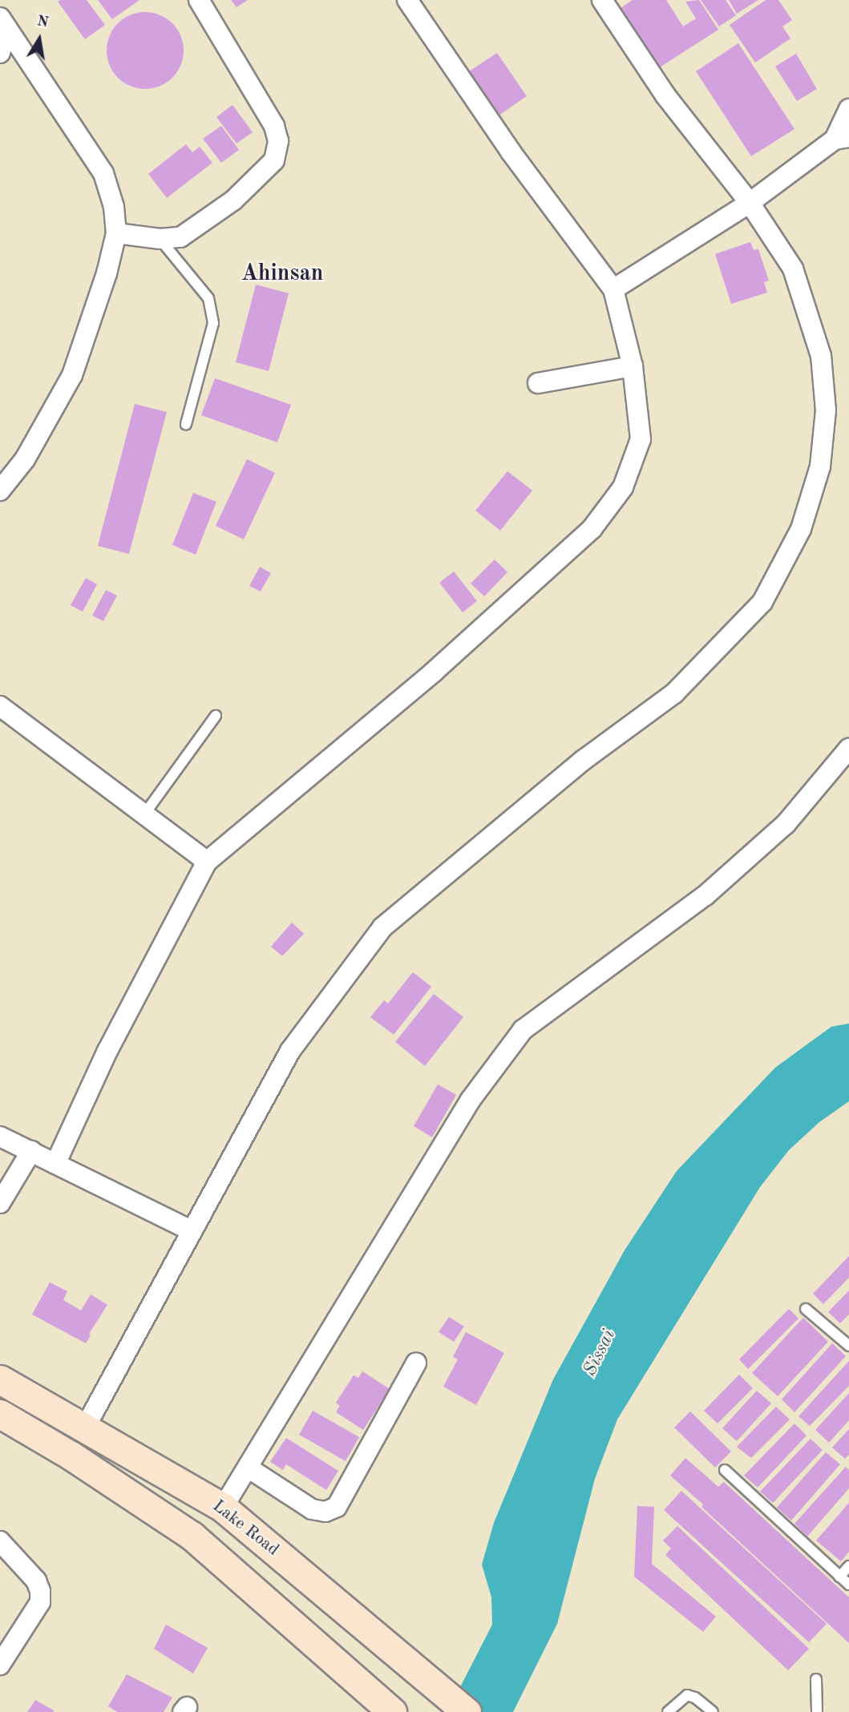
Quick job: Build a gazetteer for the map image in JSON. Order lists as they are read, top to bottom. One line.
{"streets":{"main road":["Lake Road"]},"districts":["Ahinsan"],"water":["Sissai"],"north":"top"}
